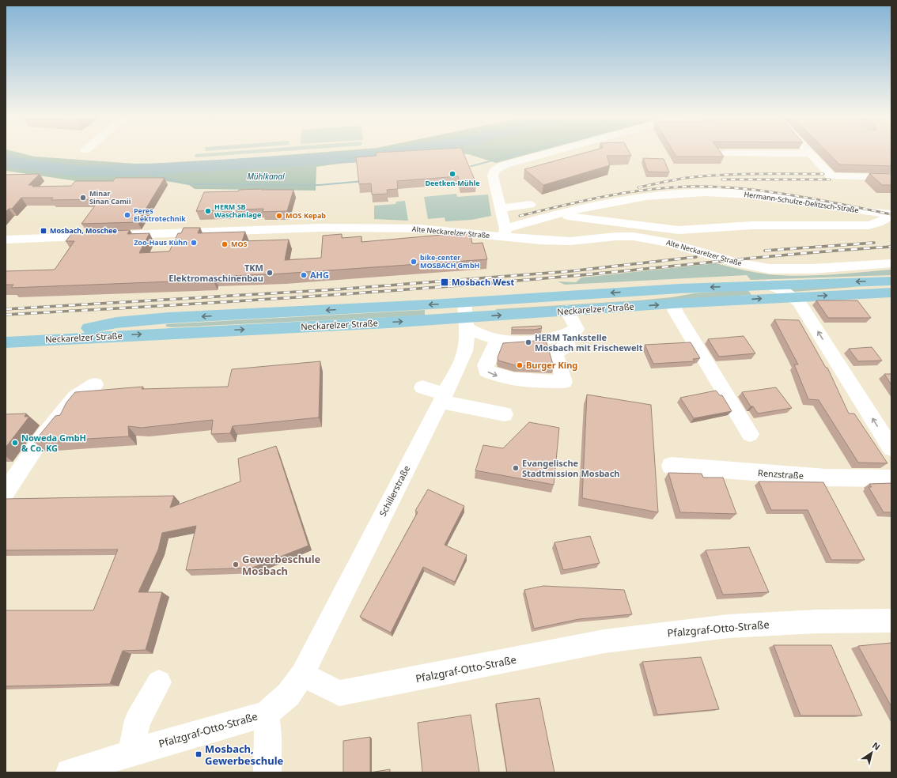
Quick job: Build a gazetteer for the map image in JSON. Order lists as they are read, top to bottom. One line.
{"streets":{"main road":["Neckarelzer Straße"],"street":["Hermann-Schulze-Delitzsch-Straße","Alte Neckarelzer Straße","Renzstraße","Schillerstraße","Pfalzgraf-Otto-Straße"]},"crossings":[["Hermann-Schulze-Delitzsch-Straße","Alte Neckarelzer Straße"],["Neckarelzer Straße","Schillerstraße"],["Schillerstraße","Pfalzgraf-Otto-Straße"]],"water":["Mühlkanal"],"places":{"other":["Deetken-Mühle","Minar Sinan Camii","HERM SB Waschanlage","Peres Elektrotechnik","MOS Kepab","Zoo-Haus Kühn","MOS","bike-center MOSBACH GmbH","TKM Elektromaschinenbau","AHG","HERM Tankstelle Mosbach mit Frischewelt","Burger King","Noweda GmbH & Co. KG","Evangelische Stadtmission Mosbach","Gewerbeschule Mosbach"],"transit":["Mosbach, Moschee","Mosbach West","Mosbach, Gewerbeschule"]},"north":"top right"}
